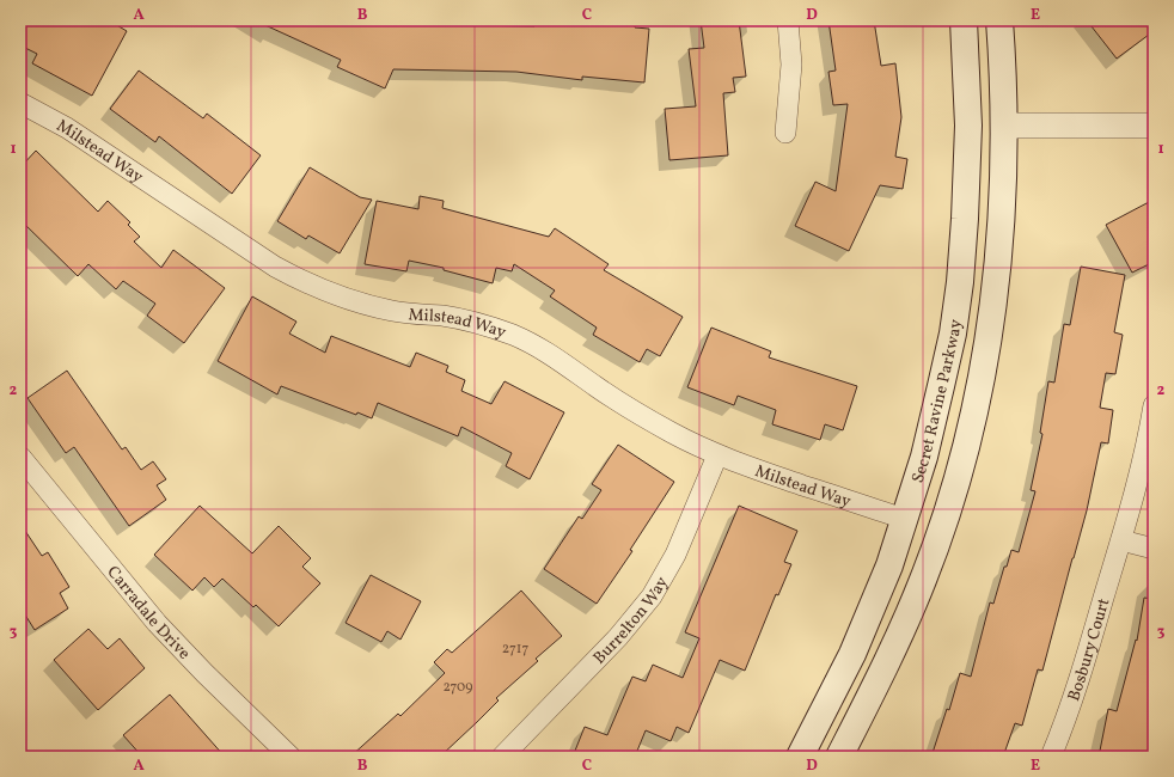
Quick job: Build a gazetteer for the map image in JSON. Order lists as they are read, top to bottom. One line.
{"streets":{"main road":["Secret Ravine Parkway"],"street":["Milstead Way","Carradale Drive","Burrelton Way","Bosbury Court"]},"crossings":[["Milstead Way","Secret Ravine Parkway"],["Milstead Way","Burrelton Way"]],"house_numbers":["2717","2709"],"grid":{"columns":["A","B","C","D","E"],"rows":["1","2","3"]}}
